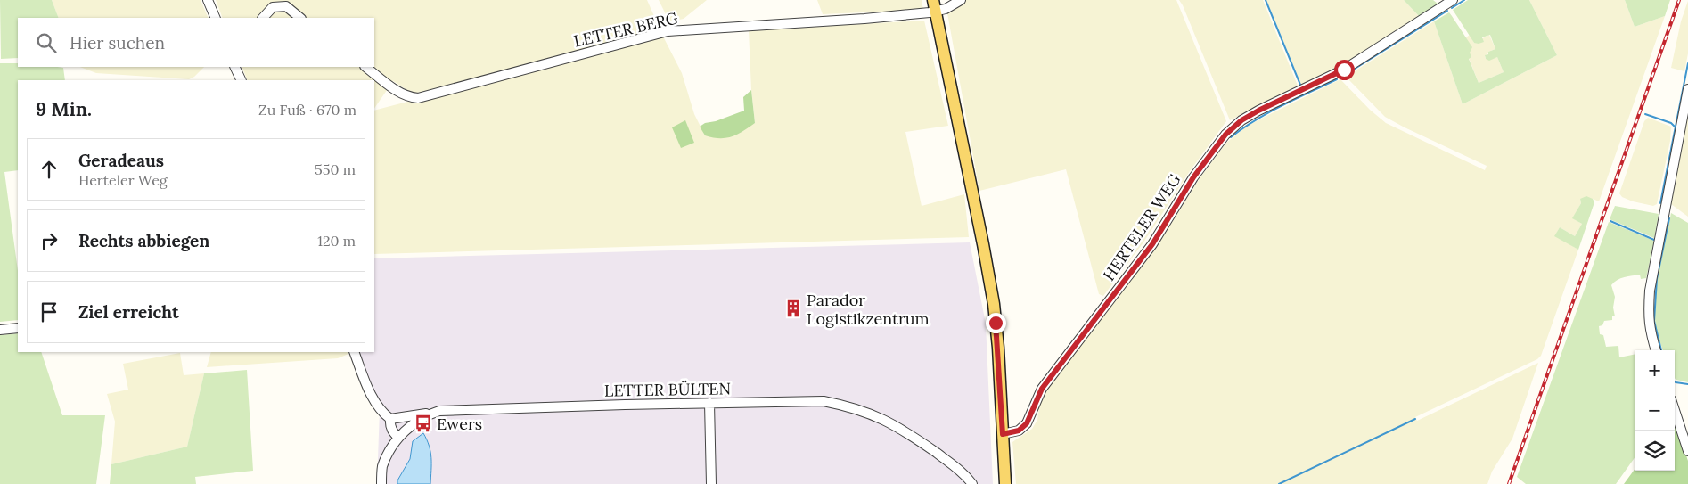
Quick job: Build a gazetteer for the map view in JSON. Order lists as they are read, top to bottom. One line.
{"streets":{"street":["LETTER BERG","HERTELER WEG","LETTER BÜLTEN"]},"places":{"building":["Parador Logistikzentrum"],"bus stop":["Ewers"]},"page":{"search":"Hier suchen","heading":["9 Min.","Zu Fuß · 670 m"],"list":[["Geradeaus","Herteler Weg","550 m"],["Rechts abbiegen","120 m"],"Ziel erreicht"],"map_buttons":["+","−"]}}
